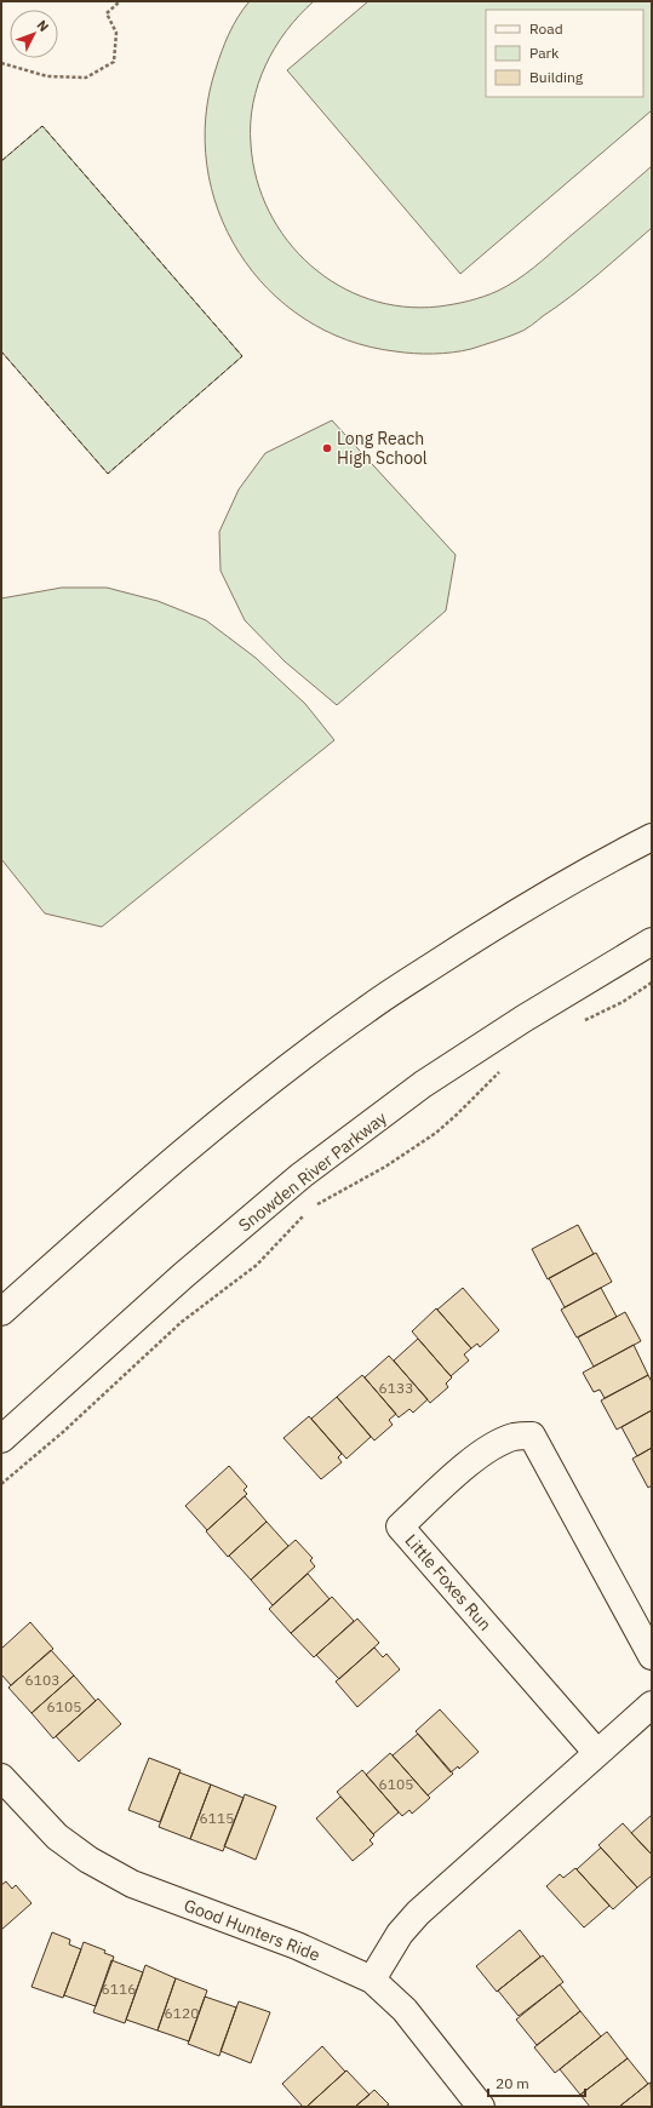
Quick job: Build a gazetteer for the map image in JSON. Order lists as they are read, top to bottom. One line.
{"streets":{"street":["Snowden River Parkway","Little Foxes Run","Good Hunters Ride"]},"places":["Long Reach High School"],"house_numbers":["6133","6103","6105","6105","6115","6116","6120"],"legend":["Road","Park","Building"],"scale_bar":"20 m","north":"top right"}
